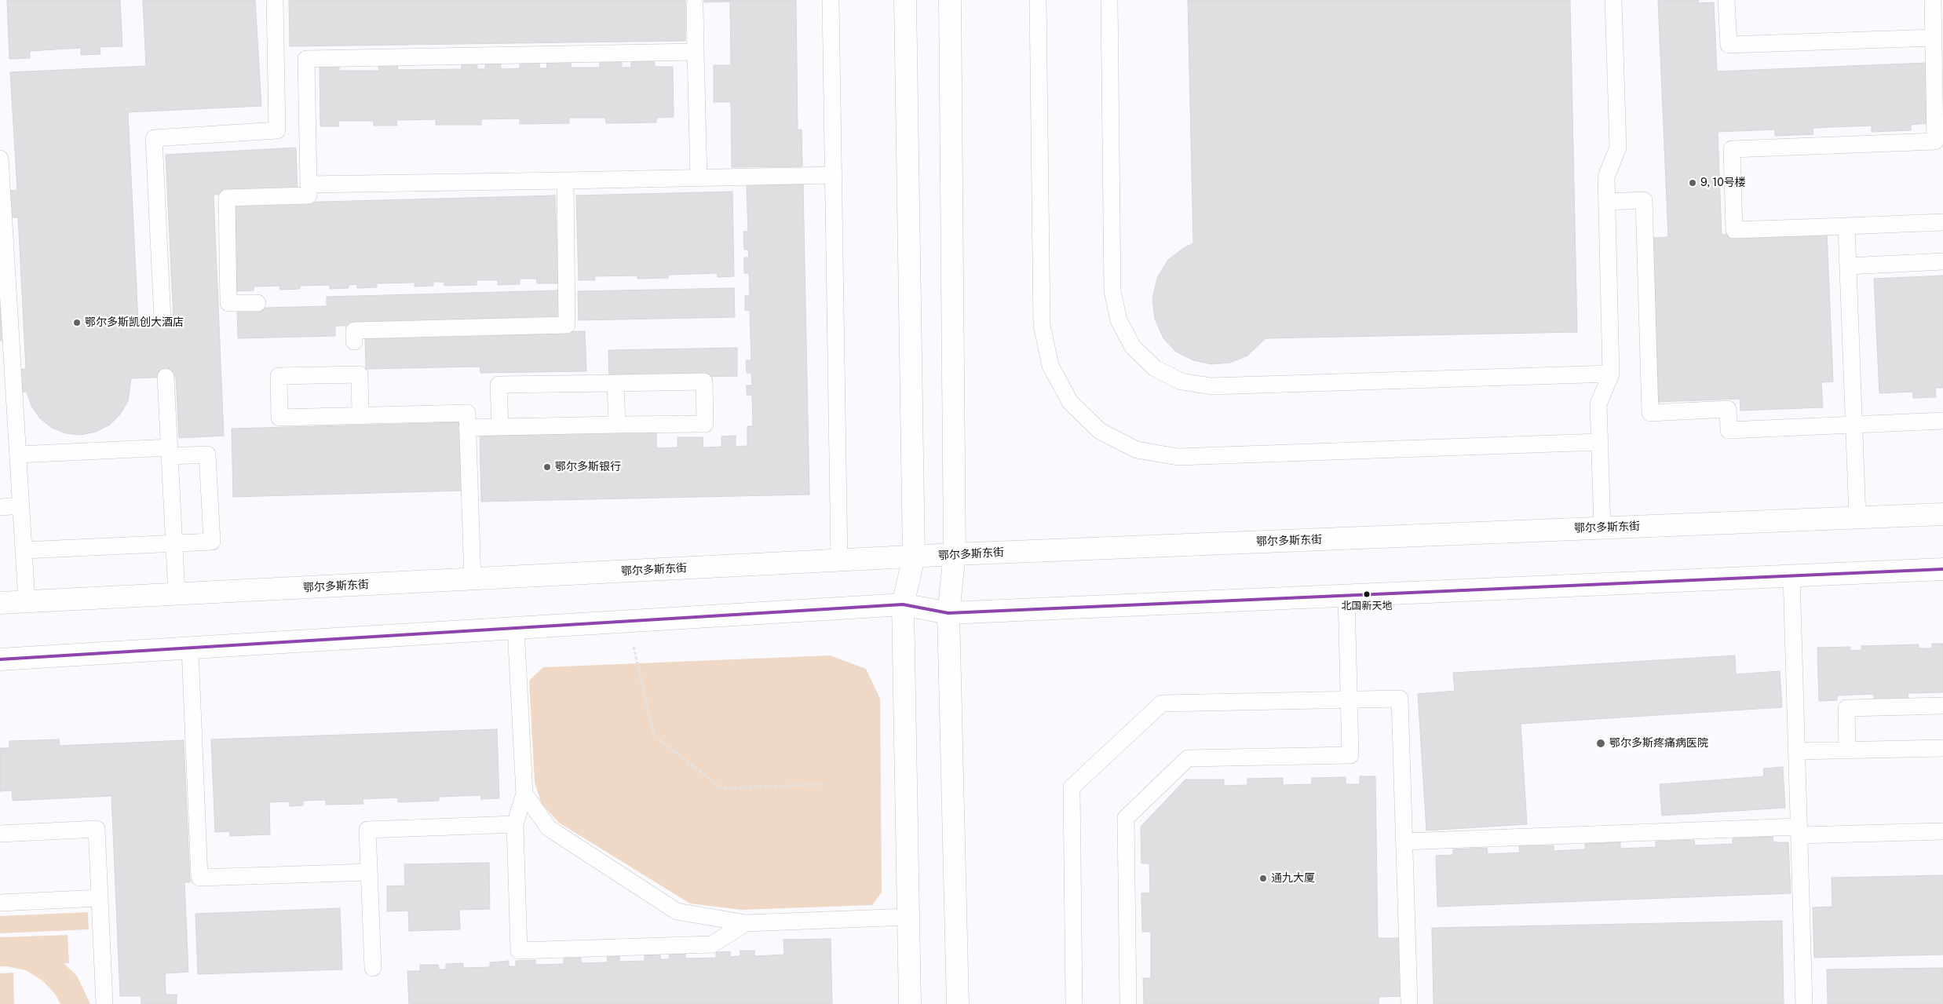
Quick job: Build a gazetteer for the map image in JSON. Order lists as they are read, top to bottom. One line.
{"streets":{"main road":["鄂尔多斯东街"]},"places":["9, 10号楼","鄂尔多斯凯创大酒店","鄂尔多斯银行","北国新天地","鄂尔多斯疼痛病医院","通九大厦"]}
